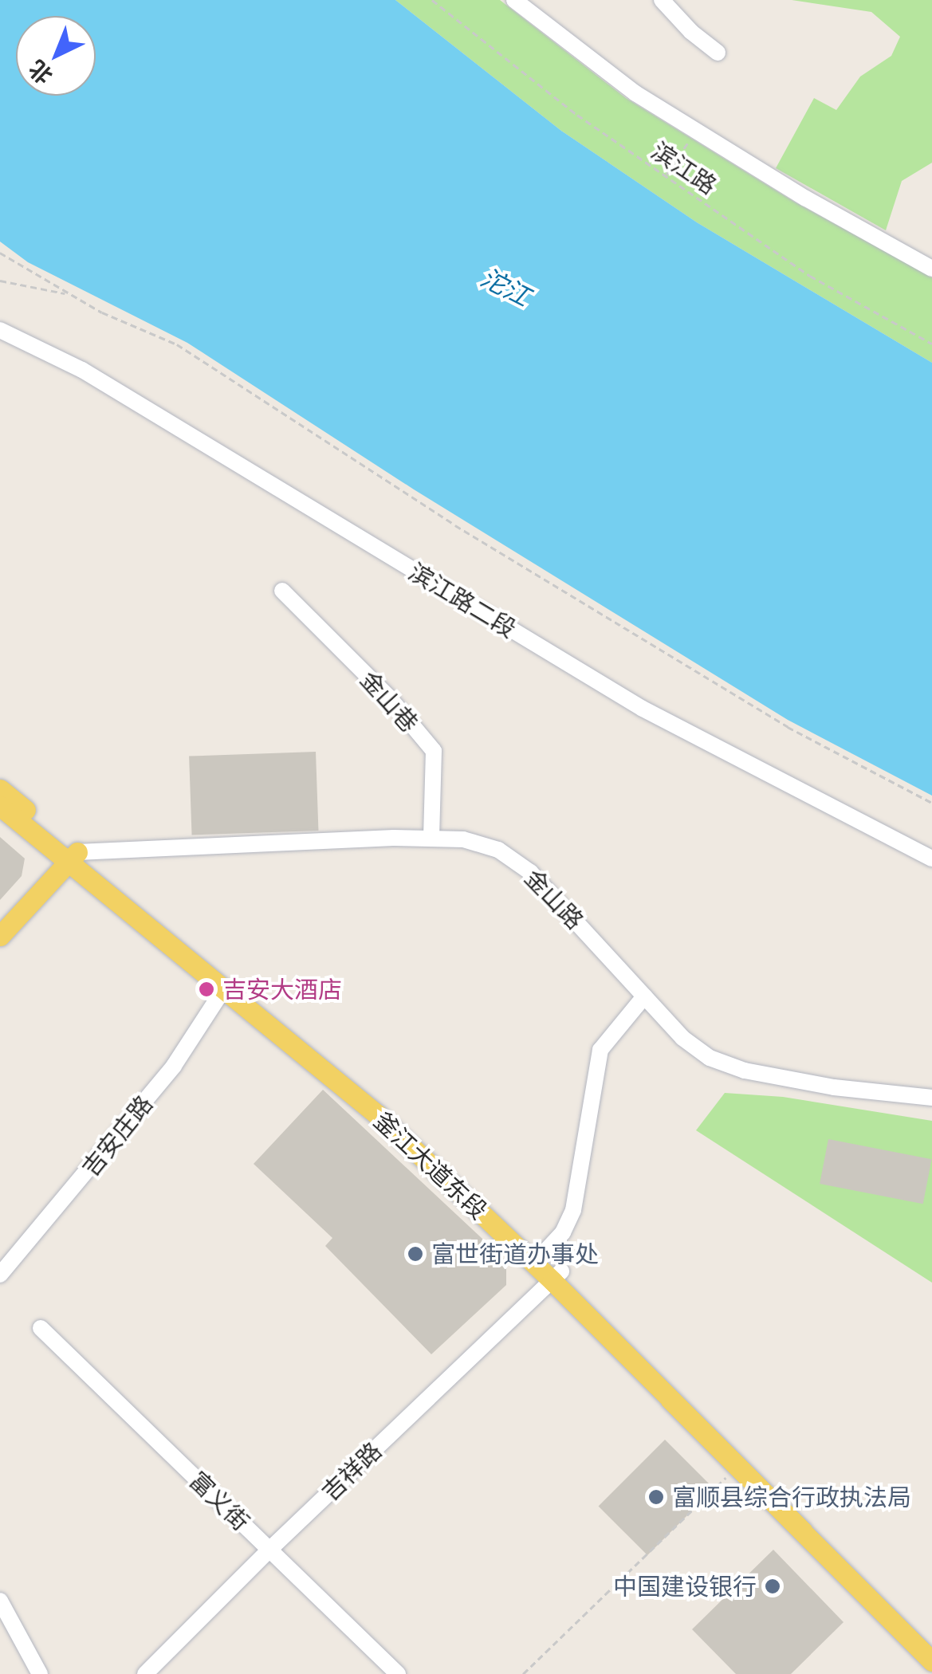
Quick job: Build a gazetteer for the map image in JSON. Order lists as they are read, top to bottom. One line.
{"streets":{"main road":["釜江大道东段"],"street":["滨江路二段","金山巷","金山路","吉安庄路","吉祥路","富义街"],"path":["滨江路"]},"crossings":[["金山巷","金山路"],["金山路","釜江大道东段"],["吉安庄路","釜江大道东段"],["釜江大道东段","吉祥路"],["吉祥路","富义街"]],"water":["沱江"],"places":["吉安大酒店","富世街道办事处","富顺县综合行政执法局","中国建设银行"],"north":"bottom left"}
